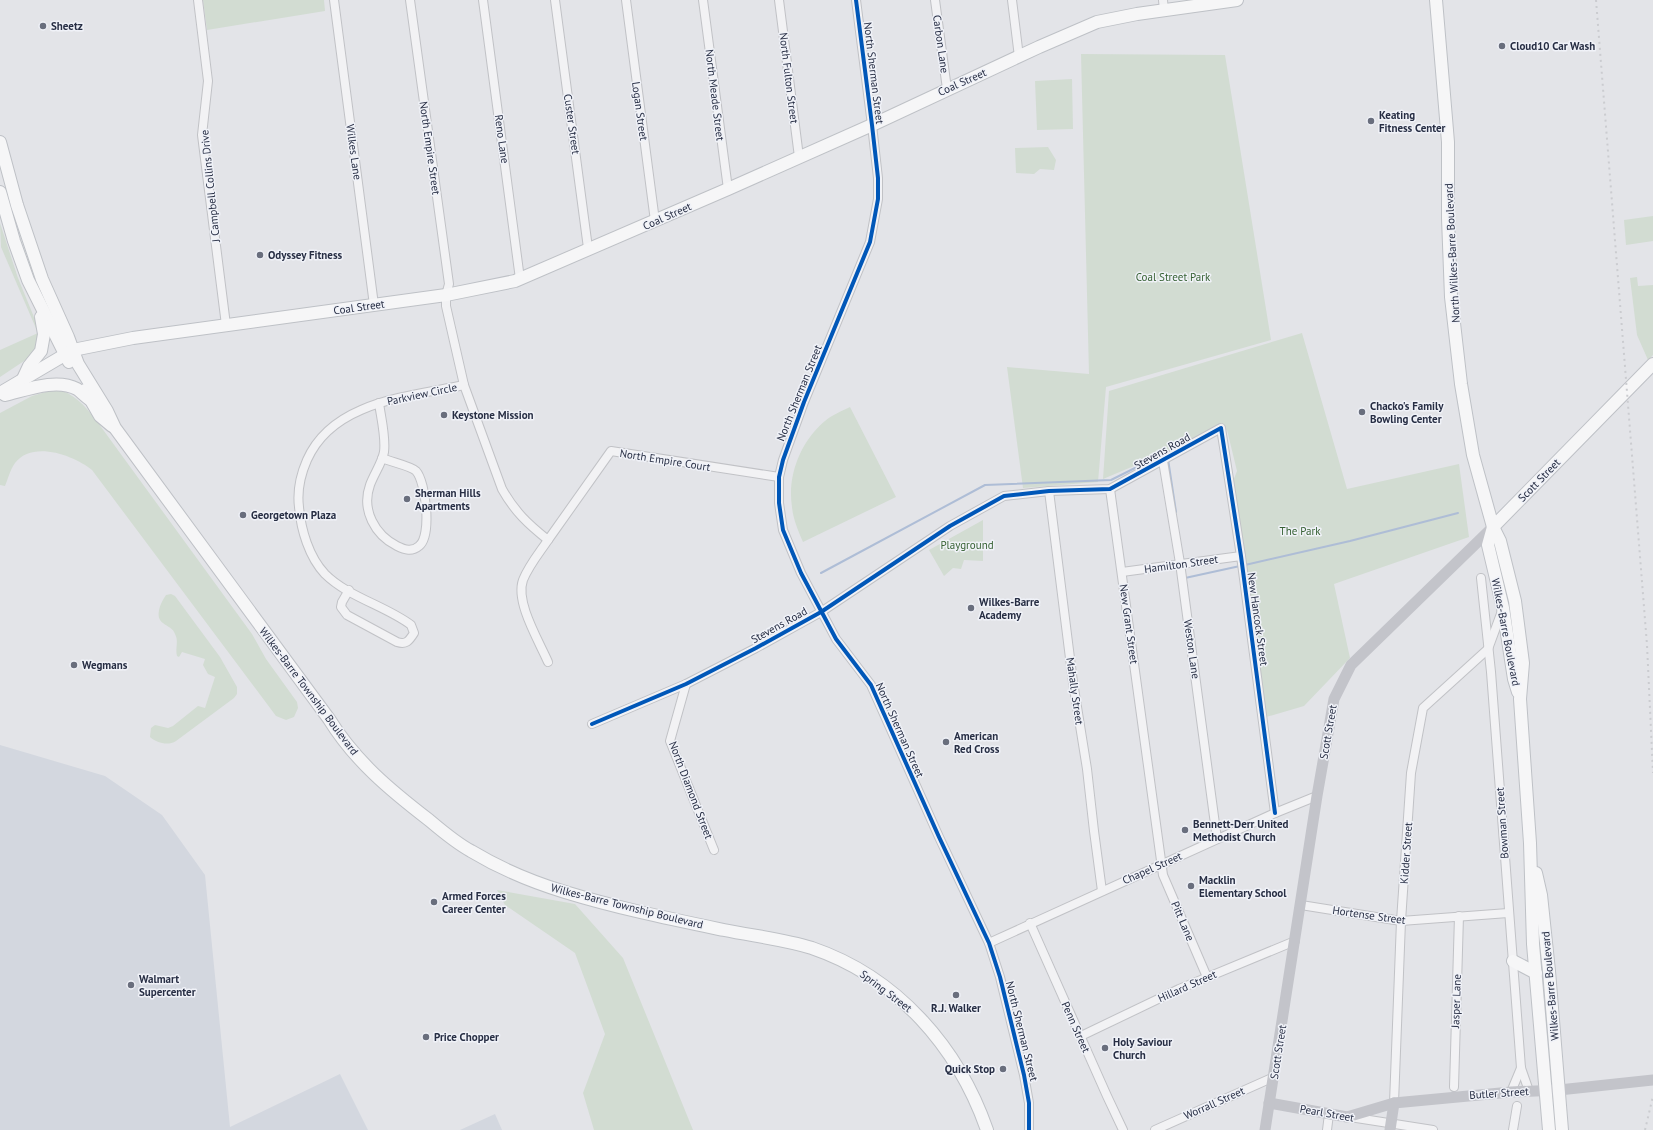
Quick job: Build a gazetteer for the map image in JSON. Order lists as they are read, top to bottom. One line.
{"streets":{"main road":["Coal Street","North Wilkes-Barre Boulevard","Scott Street","Wilkes-Barre Boulevard","Wilkes-Barre Township Boulevard","Spring Street"],"street":["Carbon Lane","North Sherman Street","North Fulton Street","North Meade Street","Logan Street","Custer Street","Reno Lane","North Empire Street","Wilkes Lane","J Campbell Collins Drive","Parkview Circle","Stevens Road","North Empire Court","Hamilton Street","New Hancock Street","New Grant Street","Weston Lane","Mahally Street","North Diamond Street","Bowman Street","Kidder Street","Chapel Street","Hortense Street","Pitt Lane","Hillard Street","Jasper Lane","Penn Street","Butler Street","Worrall Street","Pearl Street"]},"crossings":[["Carbon Lane","Coal Street"],["North Sherman Street","Coal Street"],["North Sherman Street","Stevens Road"],["North Sherman Street","North Empire Court"],["North Sherman Street","Chapel Street"],["North Fulton Street","Coal Street"],["Coal Street","North Meade Street"],["Coal Street","Logan Street"],["Coal Street","Custer Street"],["Coal Street","Reno Lane"],["Coal Street","North Empire Street"],["Coal Street","Wilkes Lane"],["Coal Street","J Campbell Collins Drive"],["Coal Street","Wilkes-Barre Township Boulevard"],["North Wilkes-Barre Boulevard","Scott Street"],["North Wilkes-Barre Boulevard","Wilkes-Barre Boulevard"],["Stevens Road","New Hancock Street"],["Stevens Road","New Grant Street"],["Stevens Road","Weston Lane"],["Stevens Road","Mahally Street"],["Stevens Road","North Diamond Street"],["Scott Street","Wilkes-Barre Boulevard"],["Scott Street","Chapel Street"],["Scott Street","Hortense Street"],["Scott Street","Hillard Street"],["Scott Street","Worrall Street"],["Scott Street","Pearl Street"],["Hamilton Street","New Hancock Street"],["Hamilton Street","New Grant Street"],["Hamilton Street","Weston Lane"],["New Hancock Street","Chapel Street"],["New Grant Street","Chapel Street"],["New Grant Street","Pitt Lane"],["Wilkes-Barre Boulevard","Kidder Street"],["Wilkes-Barre Boulevard","Butler Street"],["Weston Lane","Chapel Street"],["Wilkes-Barre Township Boulevard","Spring Street"],["Mahally Street","Chapel Street"],["Bowman Street","Kidder Street"],["Bowman Street","Hortense Street"],["Bowman Street","Butler Street"],["Kidder Street","Hortense Street"],["Kidder Street","Butler Street"],["Kidder Street","Pearl Street"],["Chapel Street","Pitt Lane"],["Chapel Street","Penn Street"],["Hortense Street","Jasper Lane"],["Pitt Lane","Hillard Street"],["Hillard Street","Penn Street"],["Butler Street","Pearl Street"]],"parks":["Coal Street Park","The Park","Playground"],"places":["Sheetz","Cloud10 Car Wash","Keating Fitness Center","Odyssey Fitness","Chacko's Family Bowling Center","Keystone Mission","Sherman Hills Apartments","Georgetown Plaza","Wilkes-Barre Academy","Wegmans","American Red Cross","Bennett-Derr United Methodist Church","Macklin Elementary School","Armed Forces Career Center","Walmart Supercenter","R.J. Walker","Price Chopper","Holy Saviour Church","Quick Stop"]}
